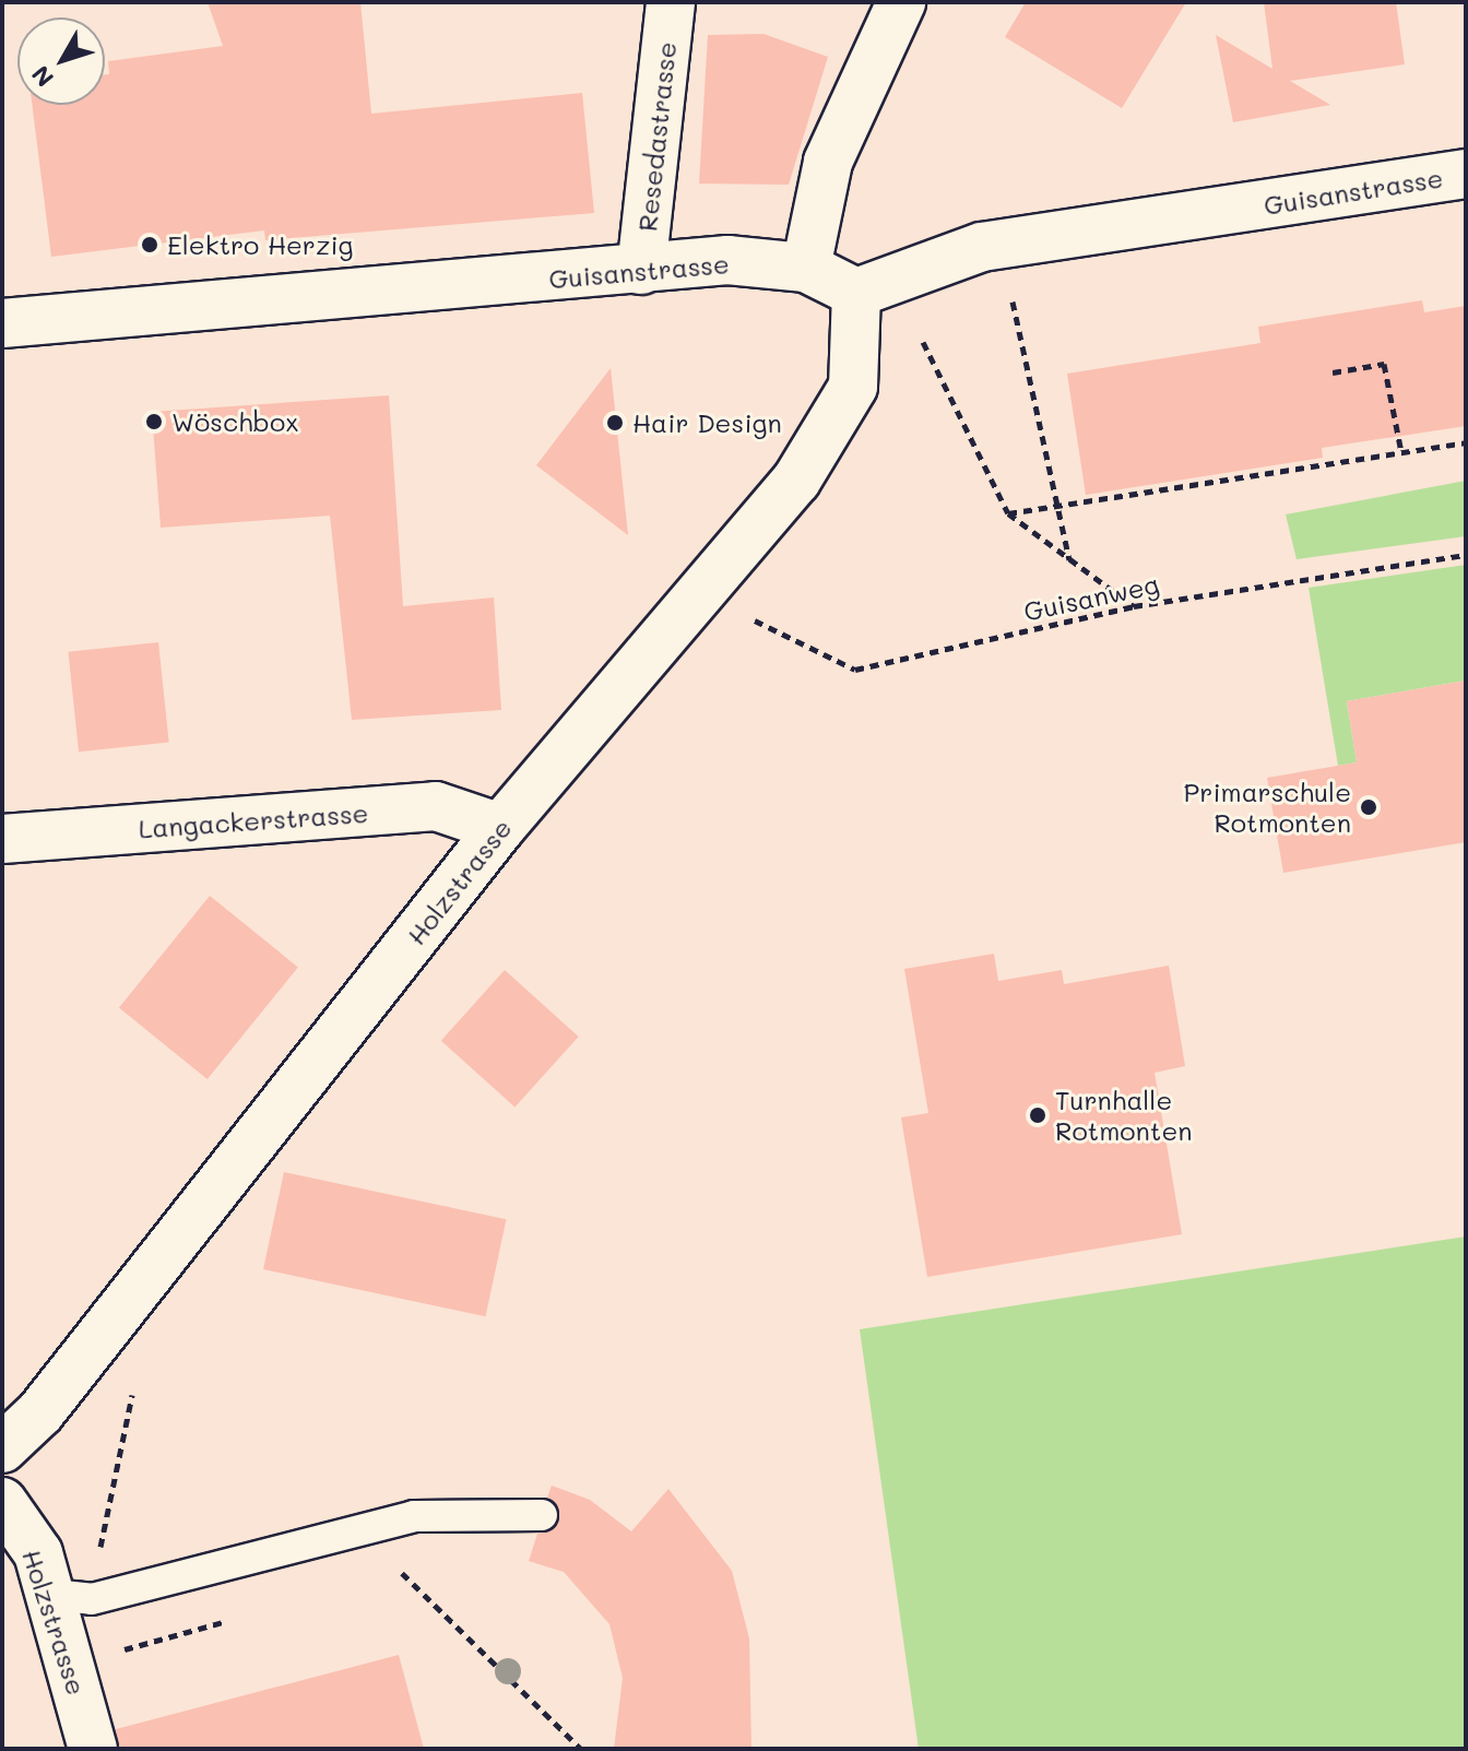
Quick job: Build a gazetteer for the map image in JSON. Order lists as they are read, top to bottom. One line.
{"streets":{"street":["Resedastrasse","Guisanstrasse","Langackerstrasse","Holzstrasse"],"path":["Guisanweg"]},"crossings":[["Resedastrasse","Guisanstrasse"],["Guisanstrasse","Holzstrasse"],["Langackerstrasse","Holzstrasse"]],"places":["Elektro Herzig","Wöschbox","Hair Design","Primarschule Rotmonten","Turnhalle Rotmonten"],"north":"bottom left"}
